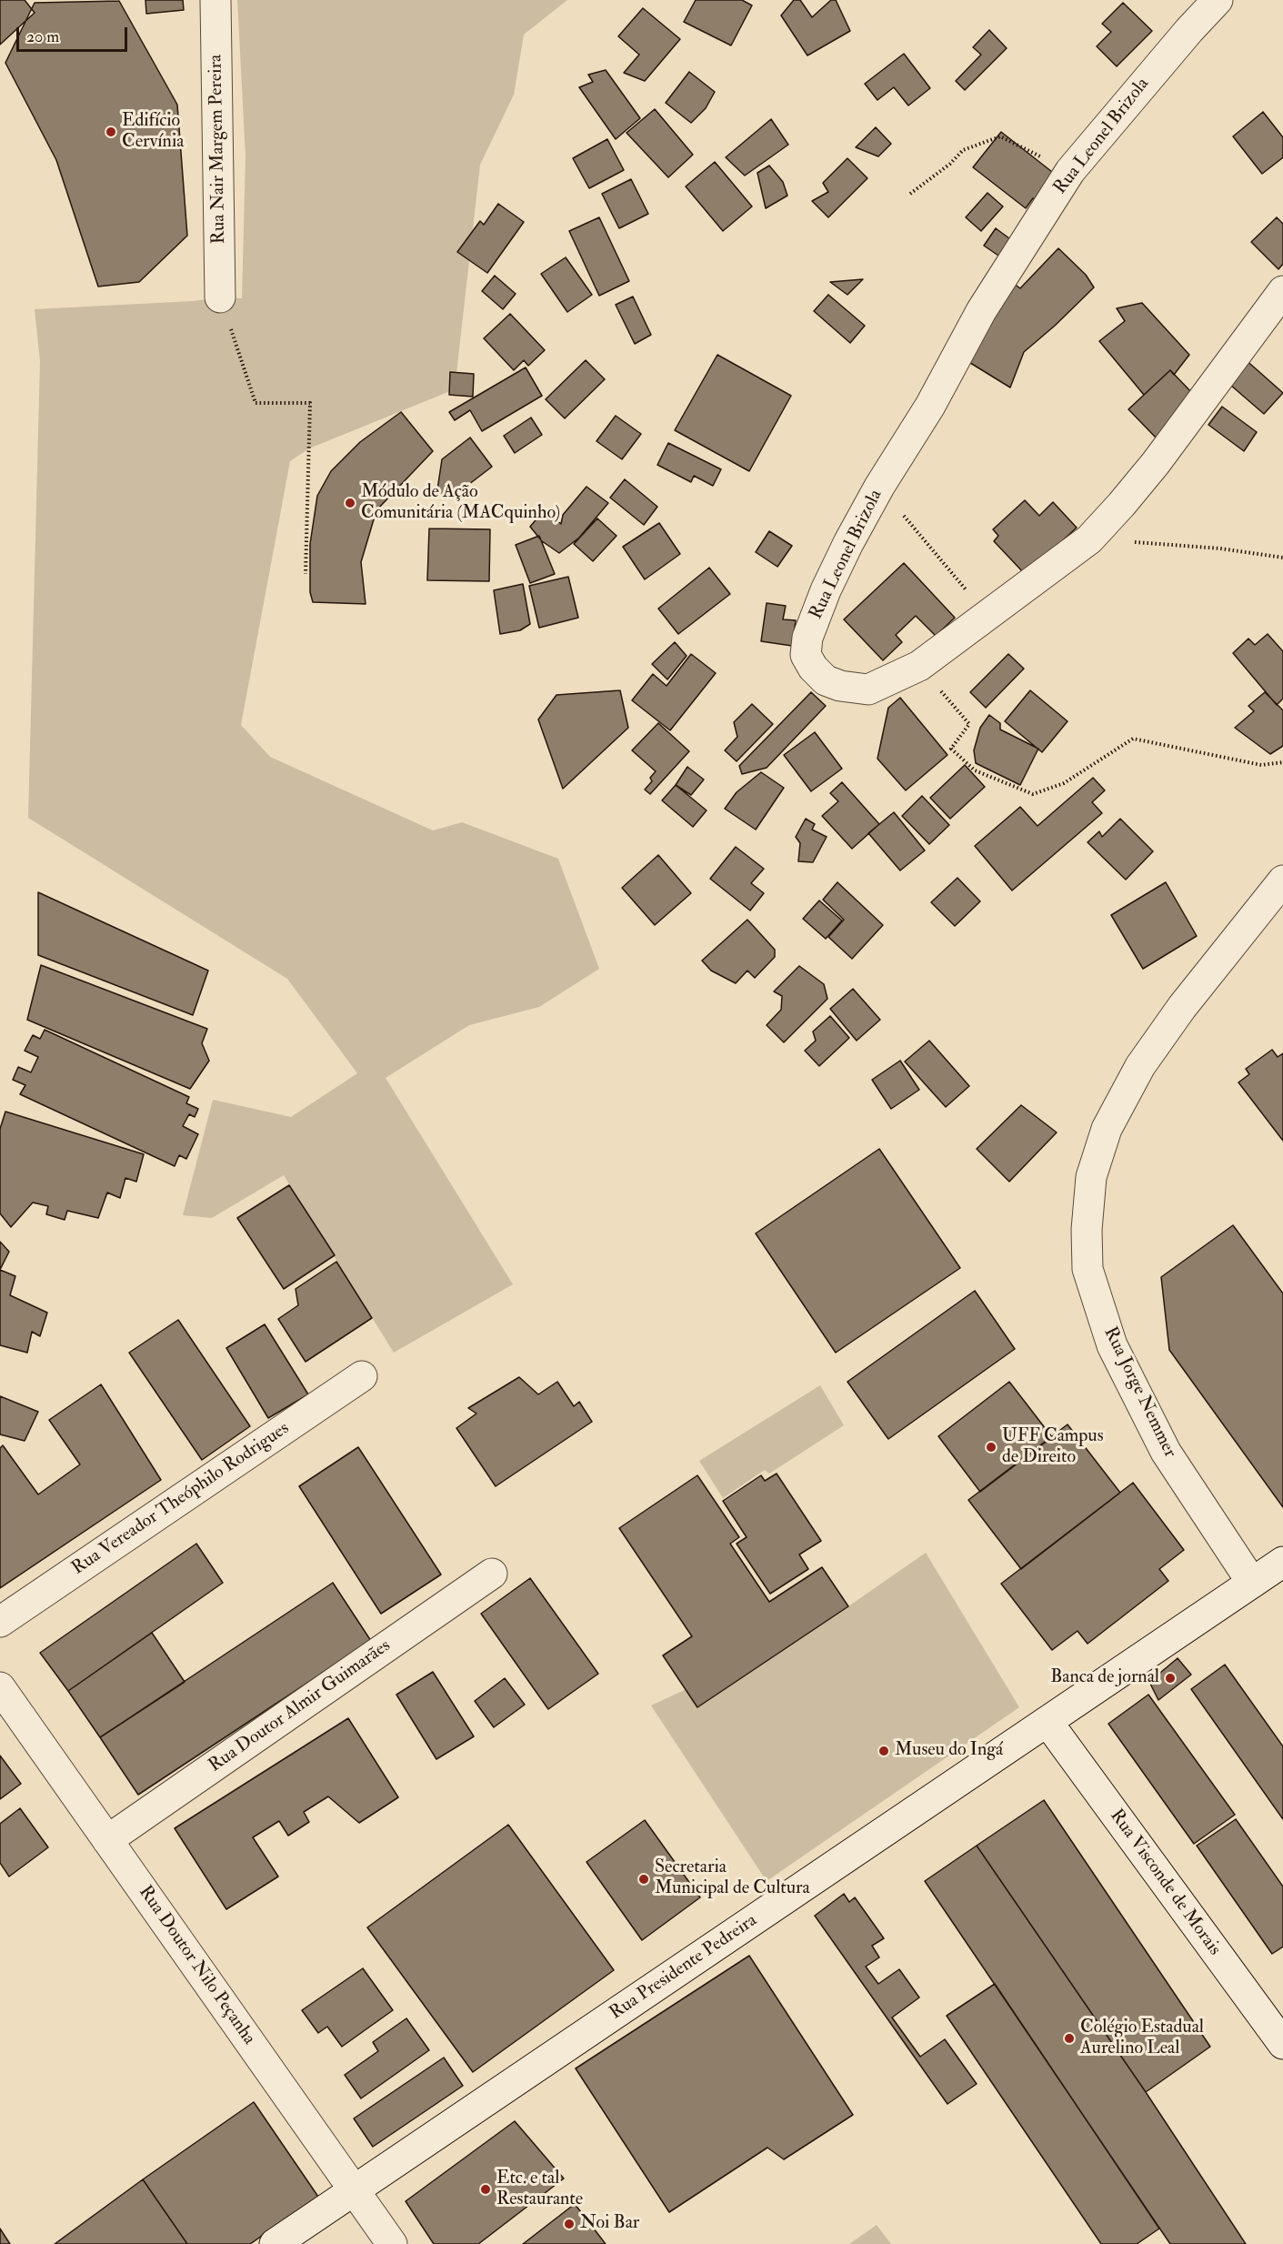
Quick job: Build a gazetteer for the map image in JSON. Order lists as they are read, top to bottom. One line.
{"streets":{"street":["Rua Leonel Brizola","Rua Nair Margem Pereira","Rua Jorge Nemmer","Rua Vereador Theóphilo Rodrigues","Rua Doutor Almir Guimarães","Rua Visconde de Morais","Rua Doutor Nilo Peçanha","Rua Presidente Pedreira"]},"crossings":[["Rua Jorge Nemmer","Rua Presidente Pedreira"],["Rua Doutor Almir Guimarães","Rua Doutor Nilo Peçanha"],["Rua Visconde de Morais","Rua Presidente Pedreira"],["Rua Doutor Nilo Peçanha","Rua Presidente Pedreira"]],"places":["Edifício Cervínia","Módulo de Ação Comunitária (MACquinho)","UFF Campus de Direito","Banca de jornal","Museu do Ingá","Secretaria Municipal de Cultura","Colégio Estadual Aurelino Leal","Etc. e tal Restaurante","Noi Bar"],"scale_bar":"20 m"}
